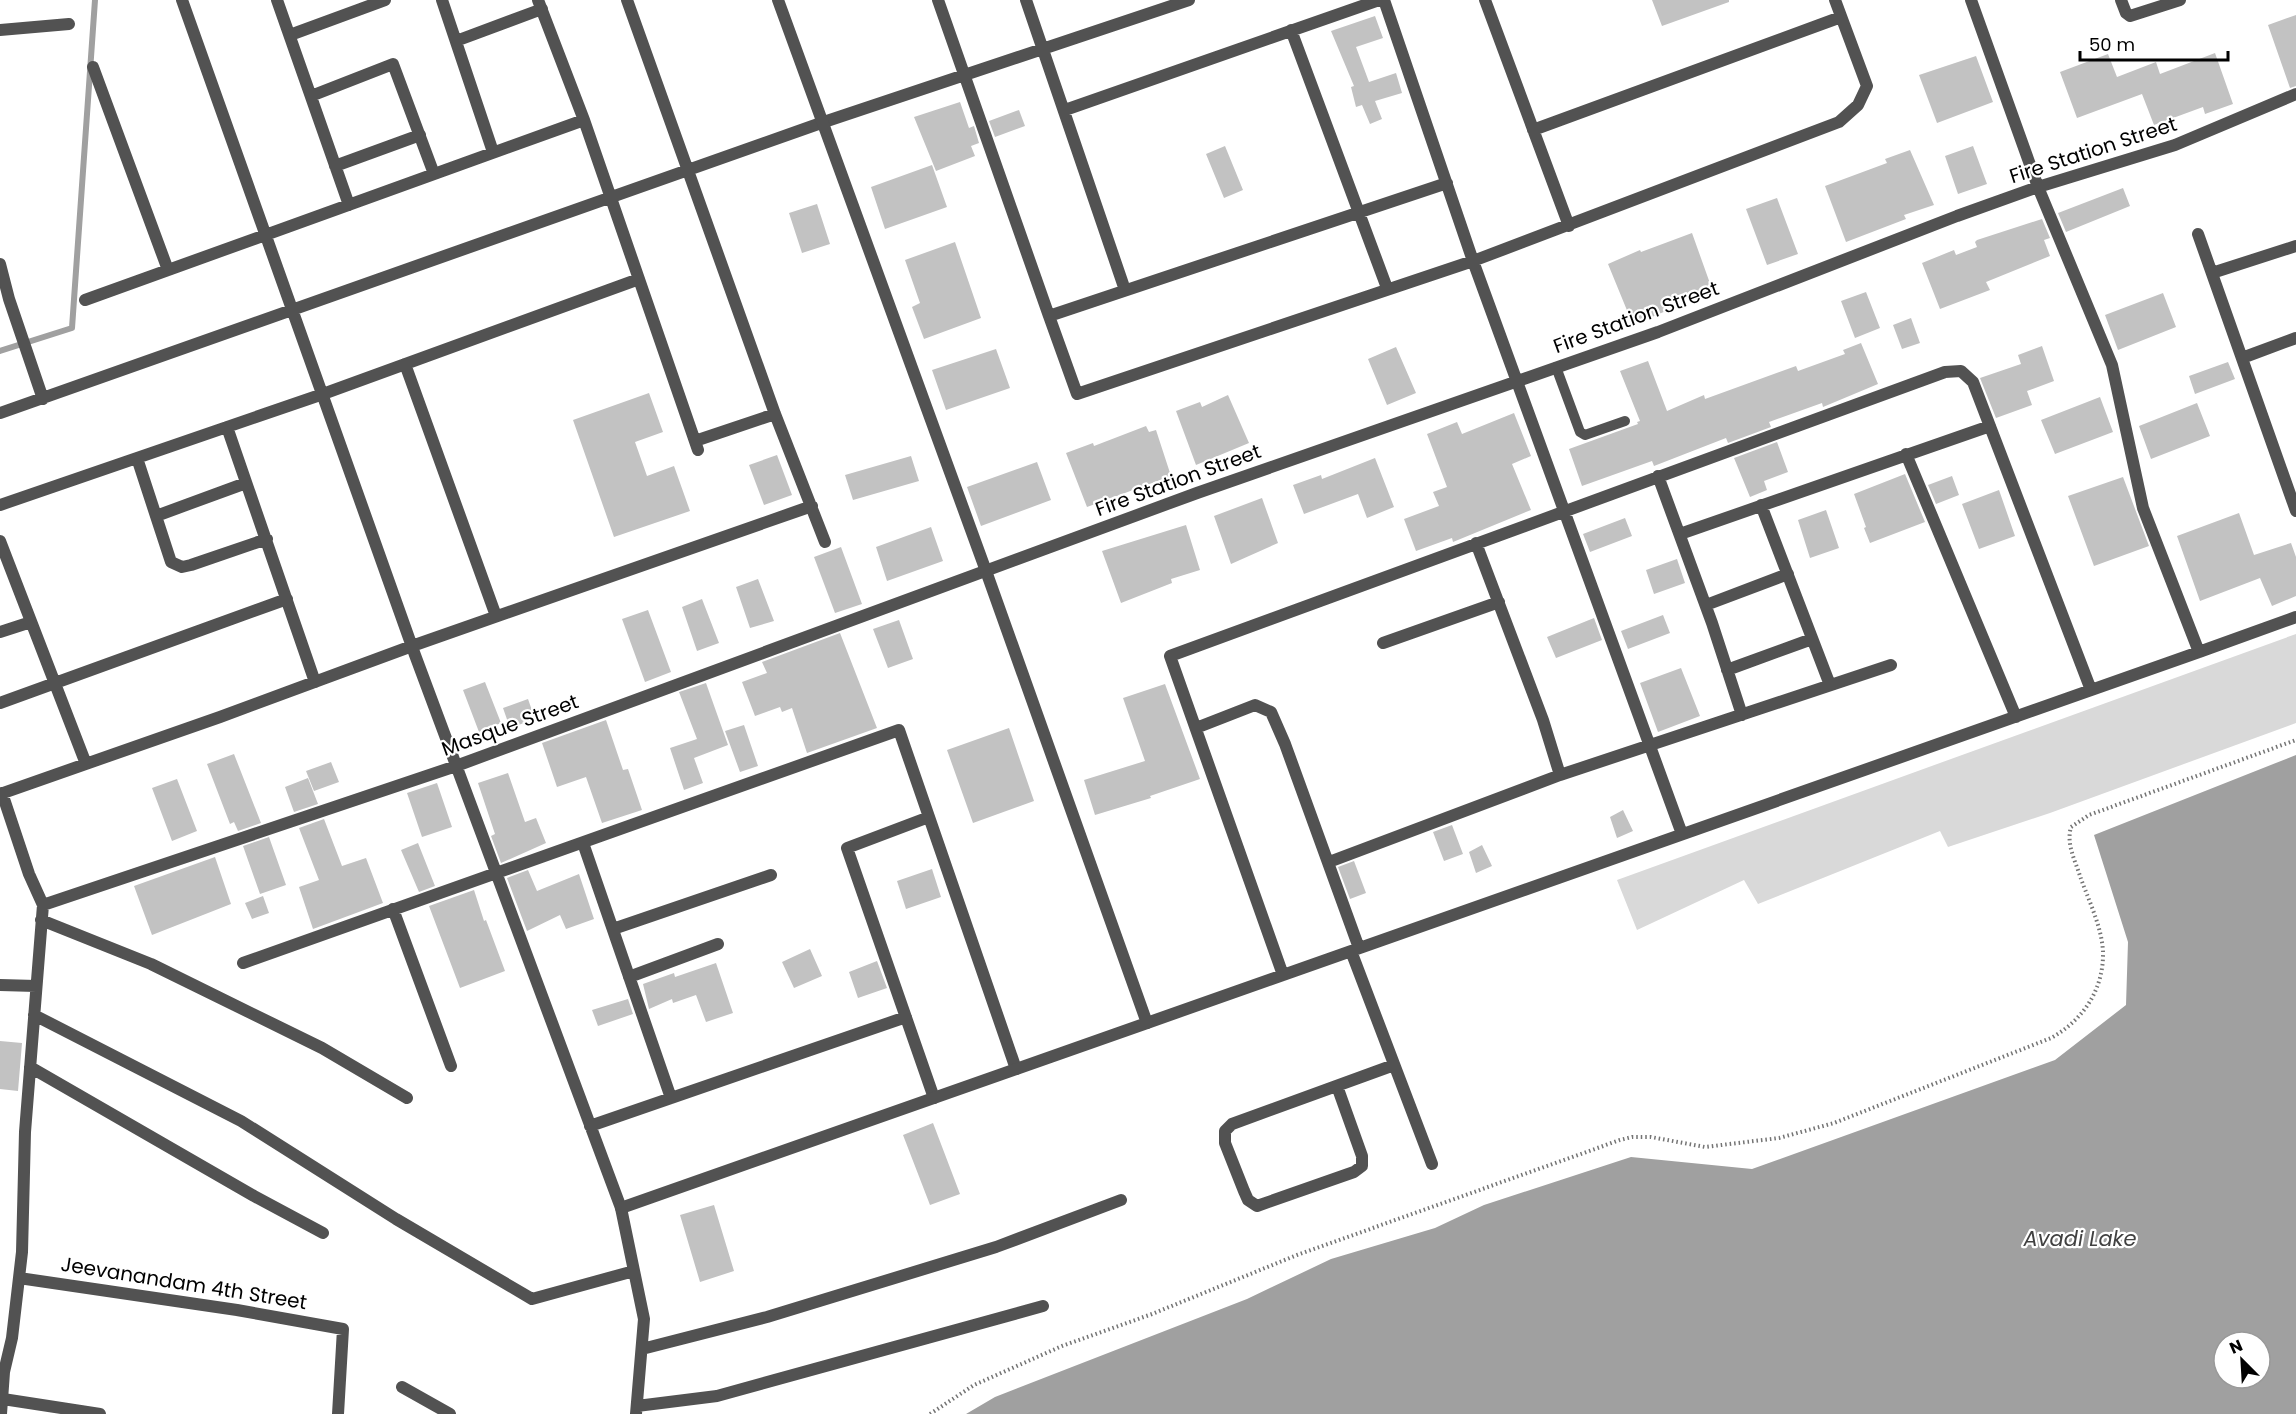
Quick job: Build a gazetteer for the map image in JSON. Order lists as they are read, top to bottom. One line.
{"streets":{"street":["Fire Station Street","Masque Street","Jeevanandam 4th Street"]},"crossings":[["Fire Station Street","Masque Street"]],"water":["Avadi Lake"],"scale_bar":"50 m","north":"top left"}
